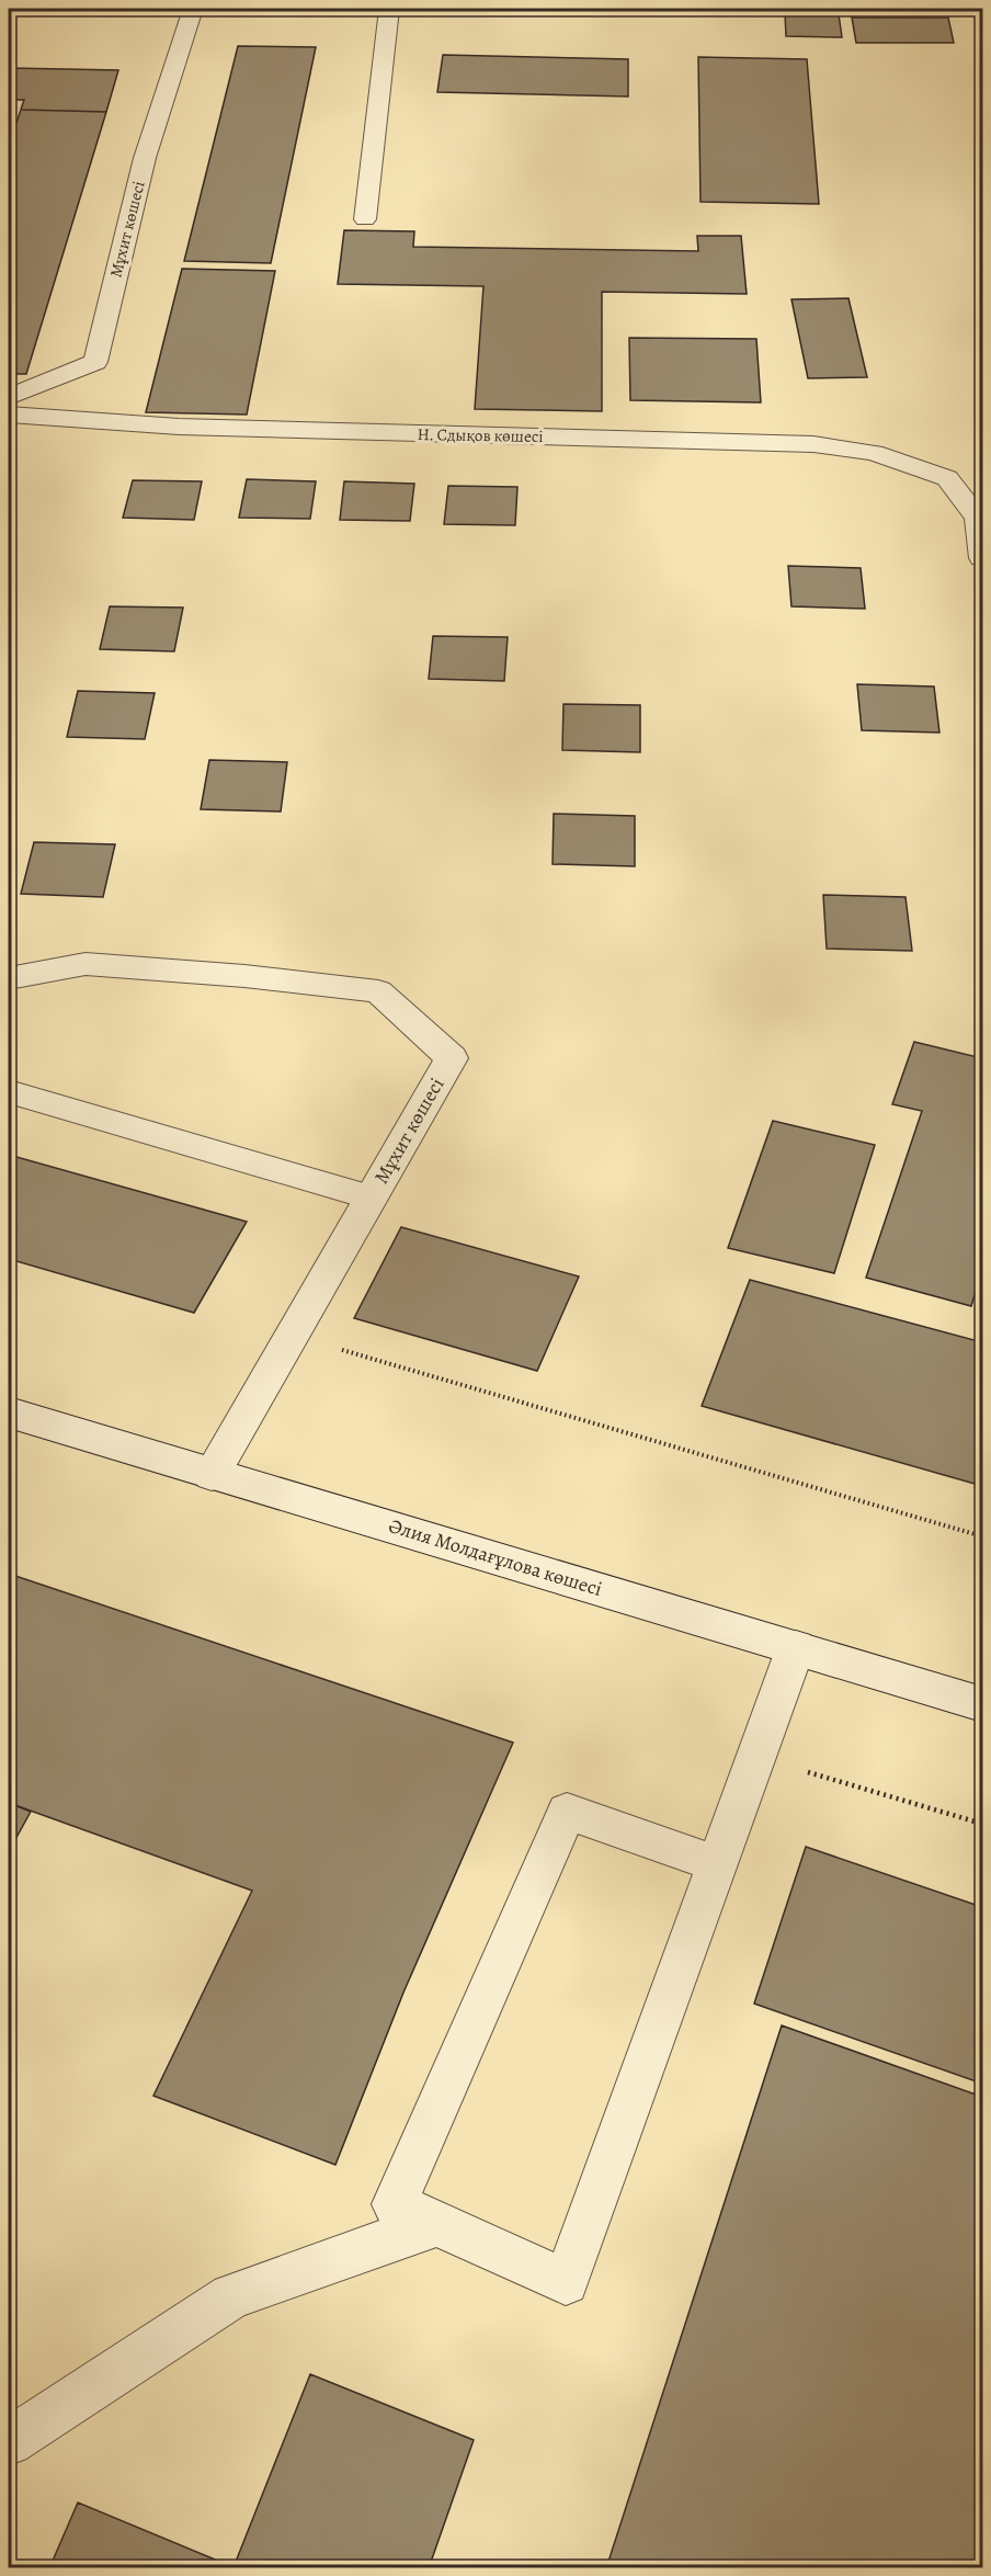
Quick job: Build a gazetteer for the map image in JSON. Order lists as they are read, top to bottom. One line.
{"streets":{"street":["Мұхит көшесі","Н. Сдықов көшесі","Әлия Молдағұлова көшесі"]},"crossings":[["Мұхит көшесі","Әлия Молдағұлова көшесі"]]}
